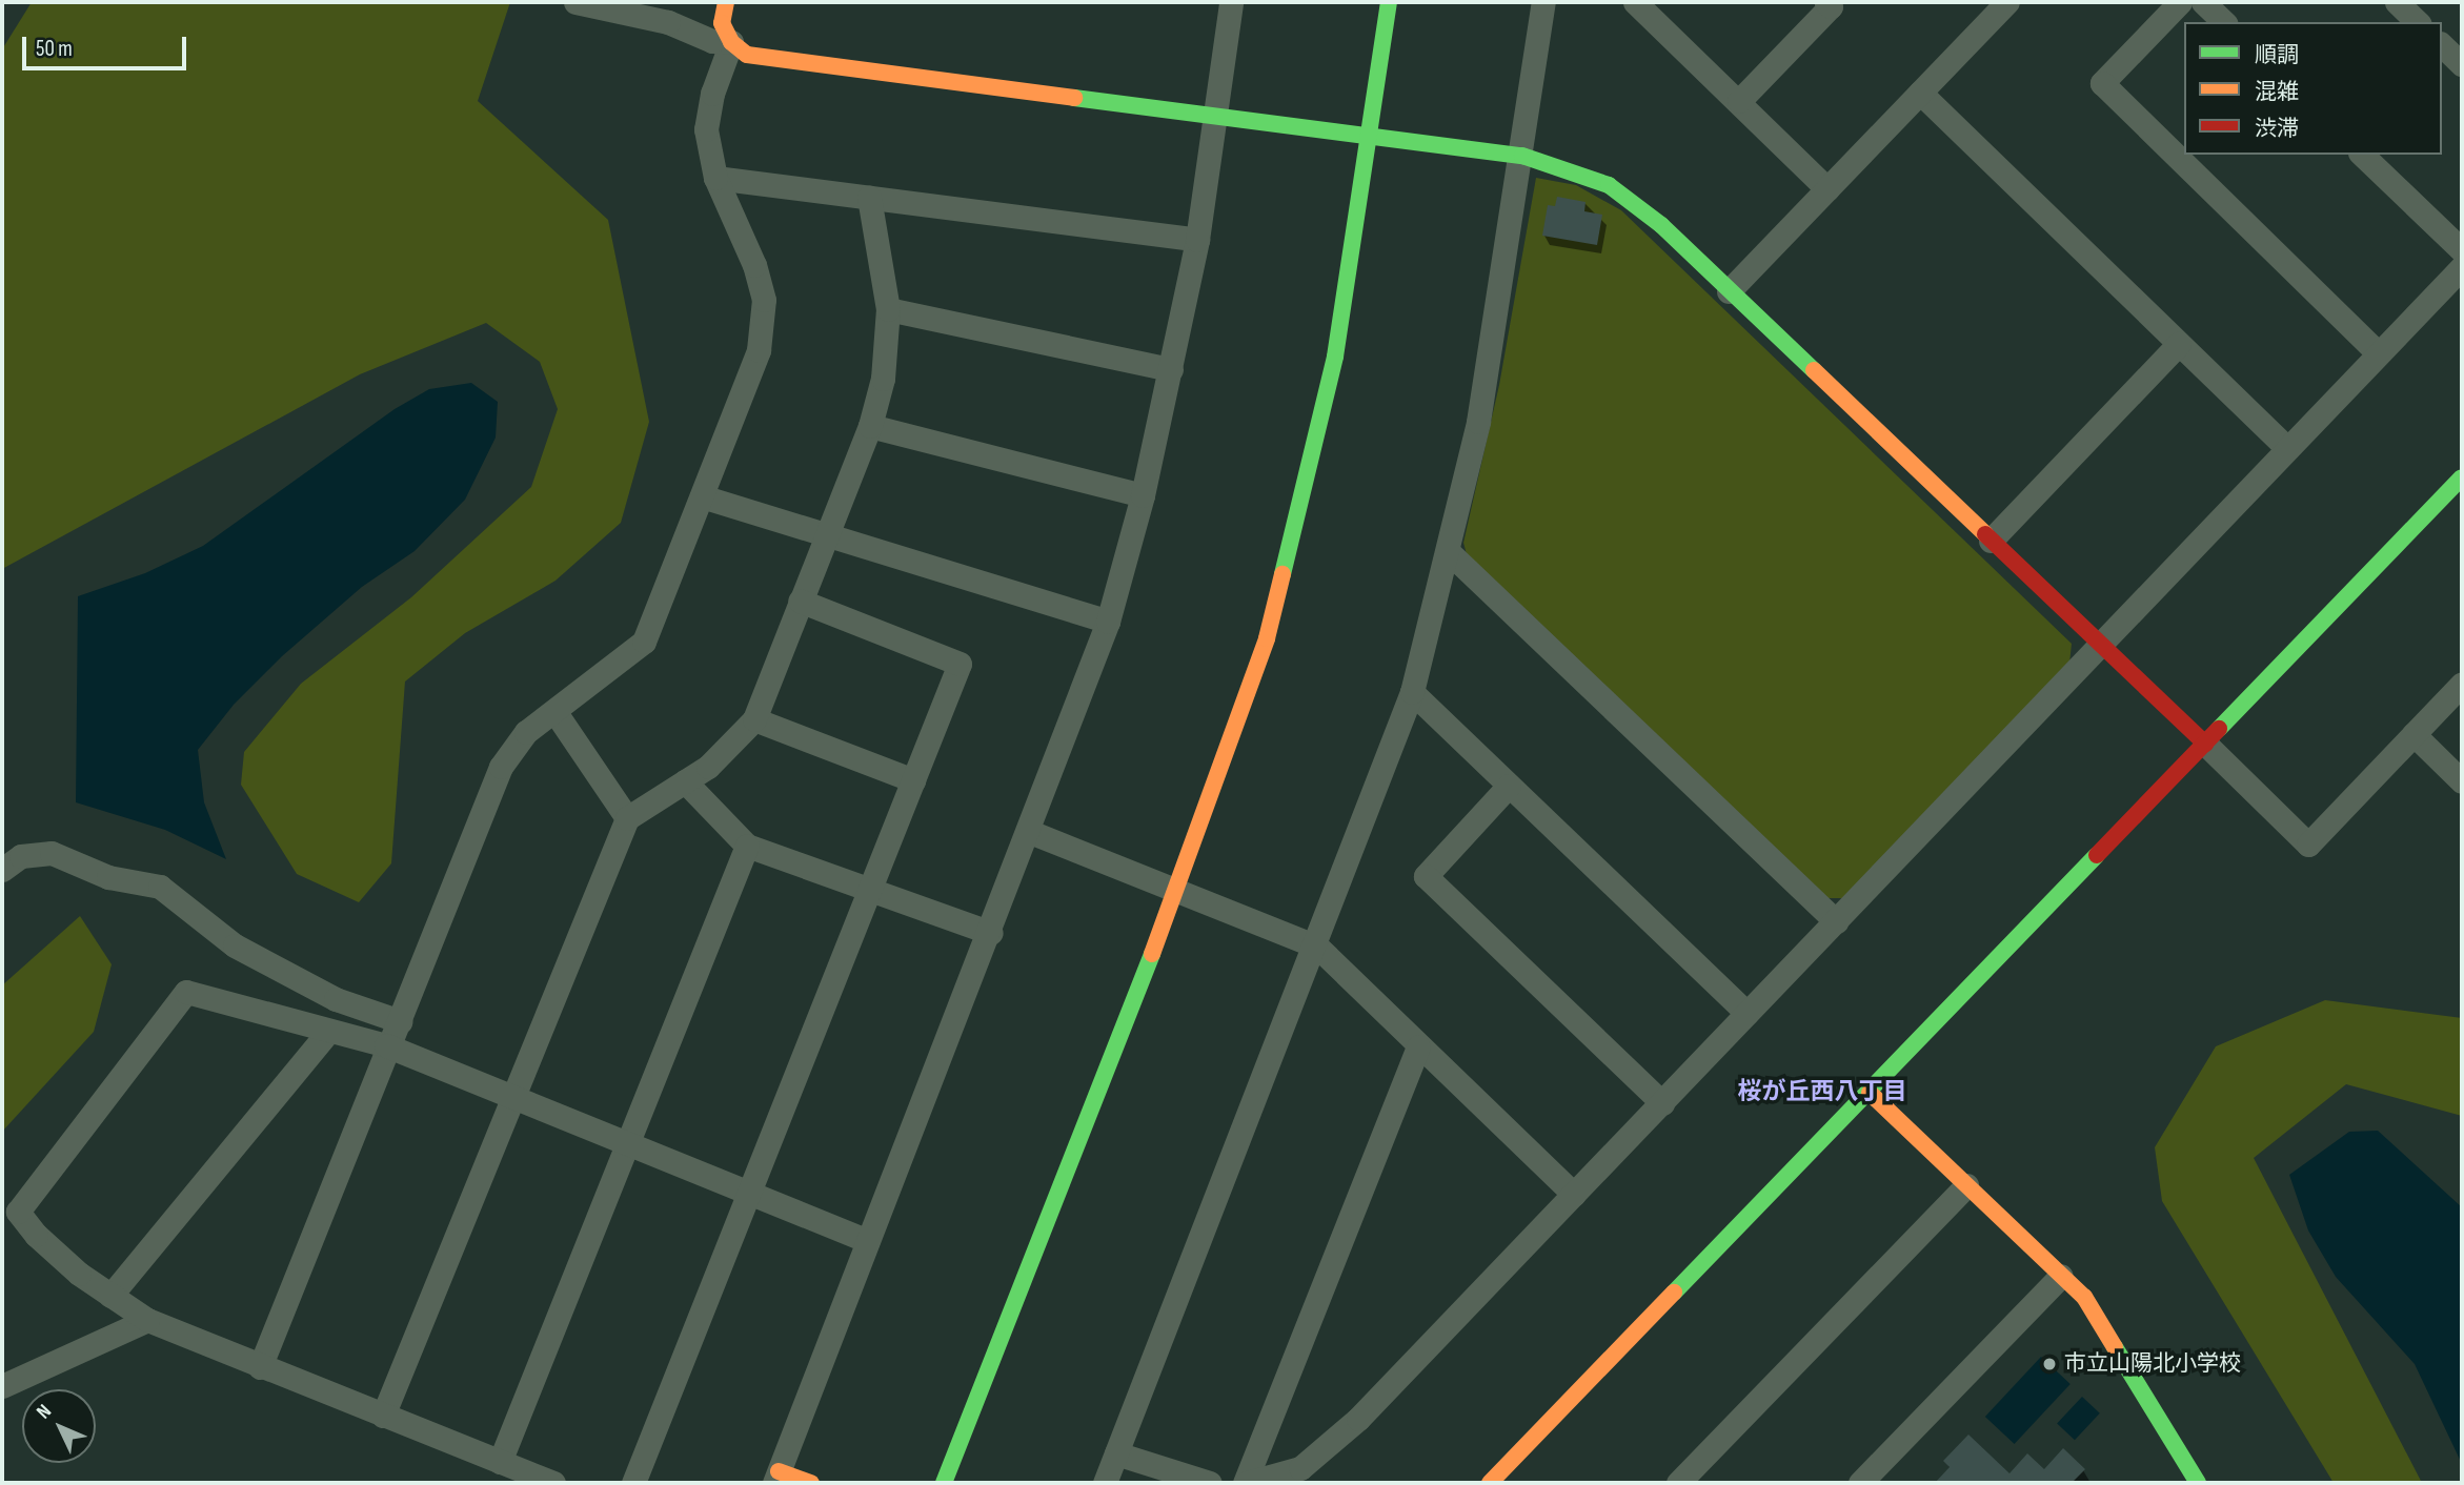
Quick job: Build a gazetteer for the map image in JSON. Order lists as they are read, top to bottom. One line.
{"districts":["桜が丘西八丁目"],"places":["市立山陽北小学校"],"legend":["順調","混雑","渋滞"],"scale_bar":"50 m","north":"top left"}
